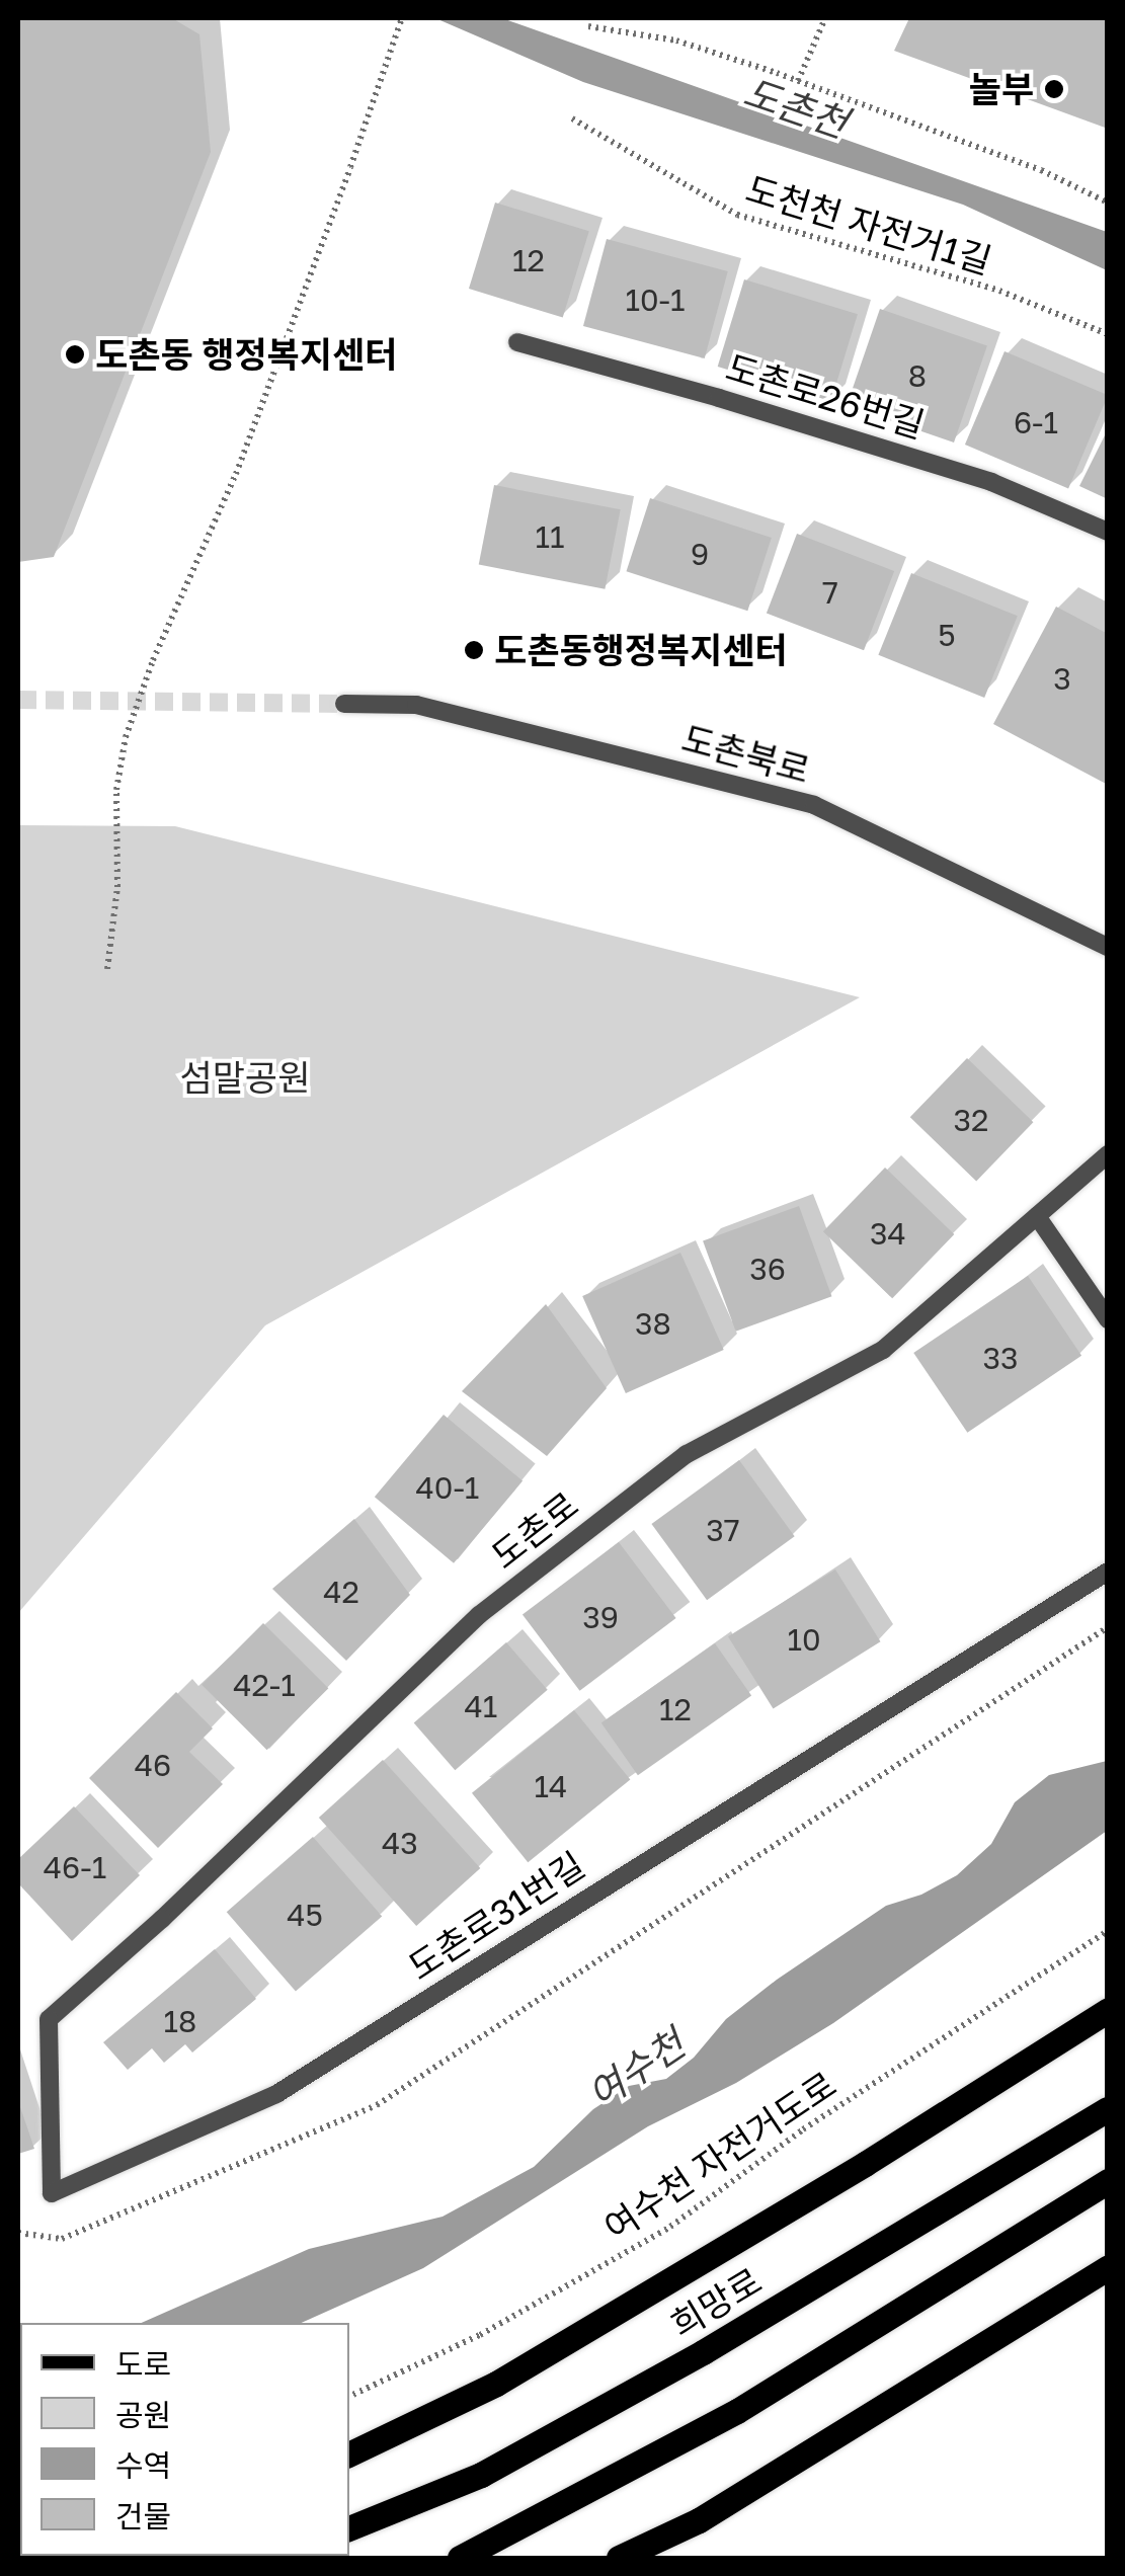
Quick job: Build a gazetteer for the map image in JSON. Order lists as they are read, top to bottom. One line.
{"streets":{"main road":["희망로"],"street":["도촌로26번길","도촌북로","도촌로","도촌로31번길"],"path":["도천천 자전거1길","여수천 자전거도로"]},"crossings":[["도촌로","도촌로31번길"]],"water":["도촌천","여수천"],"parks":["섬말공원"],"places":["놀부","도촌동 행정복지센터","도촌동행정복지센터"],"house_numbers":["12","10-1","8","6-1","11","9","7","5","3","32","34","36","38","33","40-1","37","42","39","10","42-1","41","12","46","14","43","46-1","45","18"],"legend":["도로","공원","수역","건물"]}
